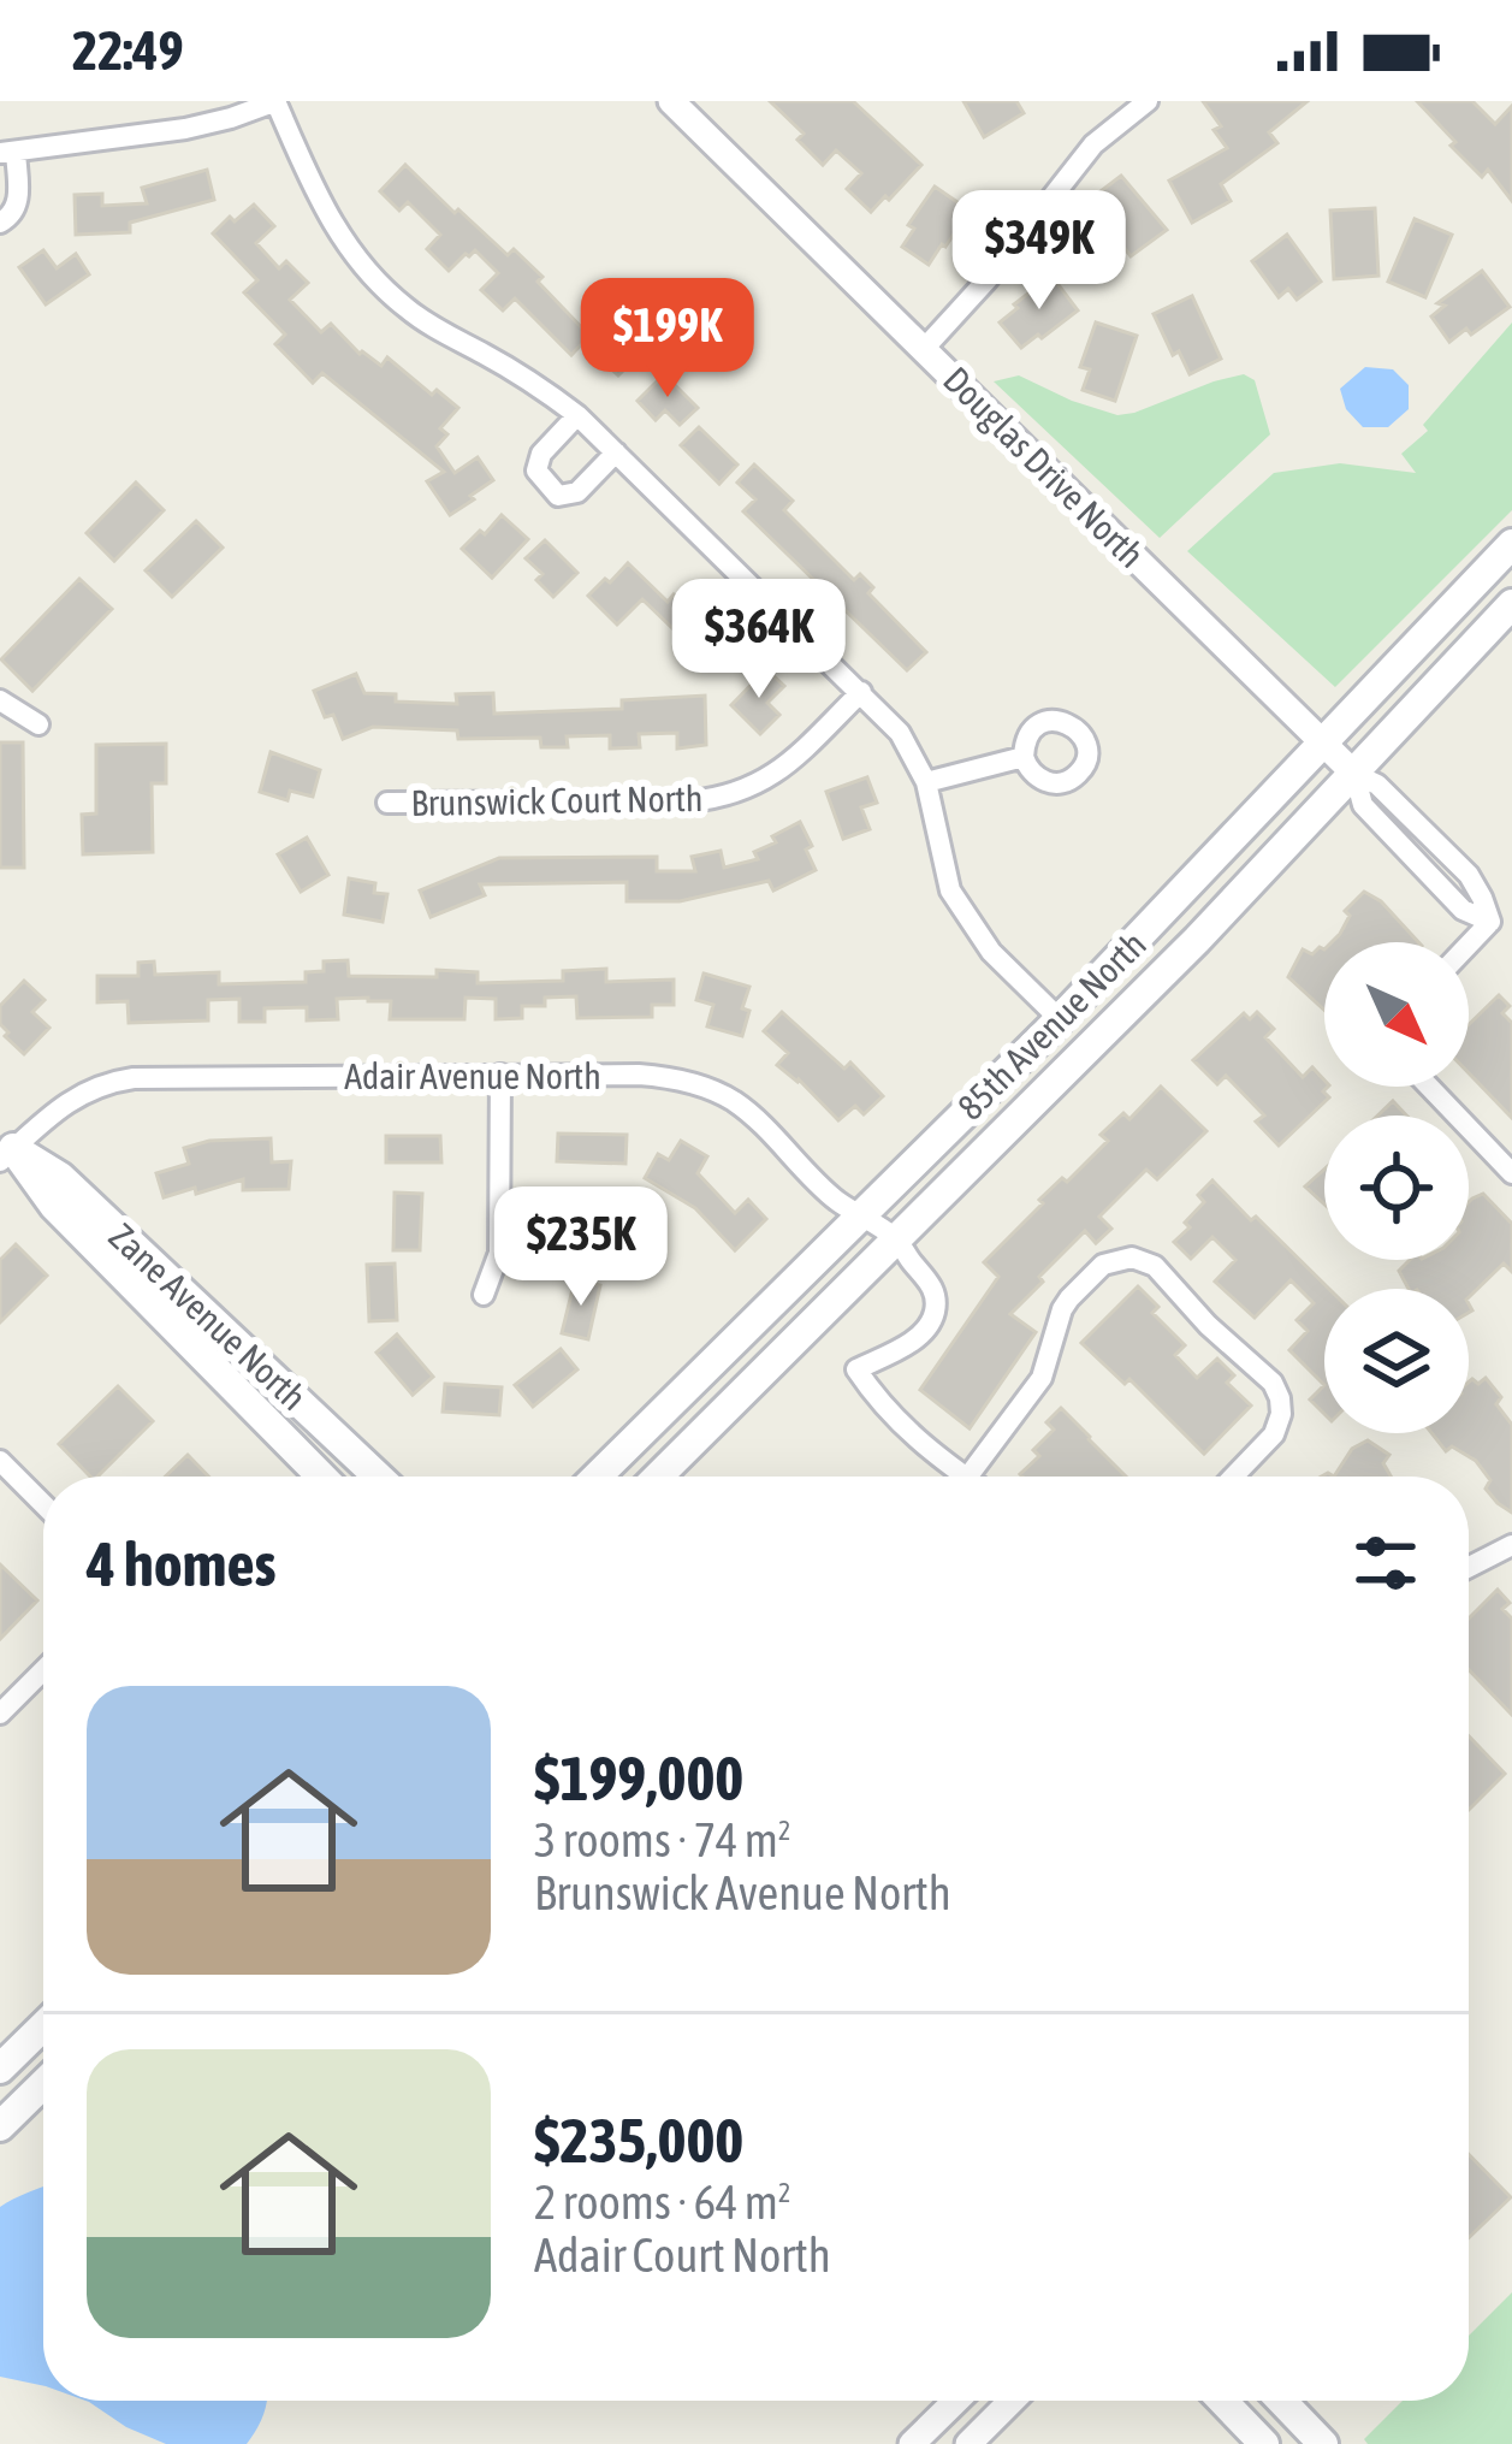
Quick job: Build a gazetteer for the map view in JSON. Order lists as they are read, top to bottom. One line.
{"streets":{"main road":["85th Avenue North","Zane Avenue North"],"street":["Douglas Drive North","Brunswick Court North","Adair Avenue North"]},"crossings":[["Douglas Drive North","85th Avenue North"],["85th Avenue North","Adair Avenue North"],["Adair Avenue North","Zane Avenue North"]],"north":"bottom right","page":{"status":"22:49","price":["$349K","$199K","$364K","$235K"],"heading":"4 homes","list":[{"name":"$199,000","note":"3 rooms · 74 m² · Brunswick Avenue North"},{"name":"$235,000","note":"2 rooms · 64 m² · Adair Court North"}]}}
